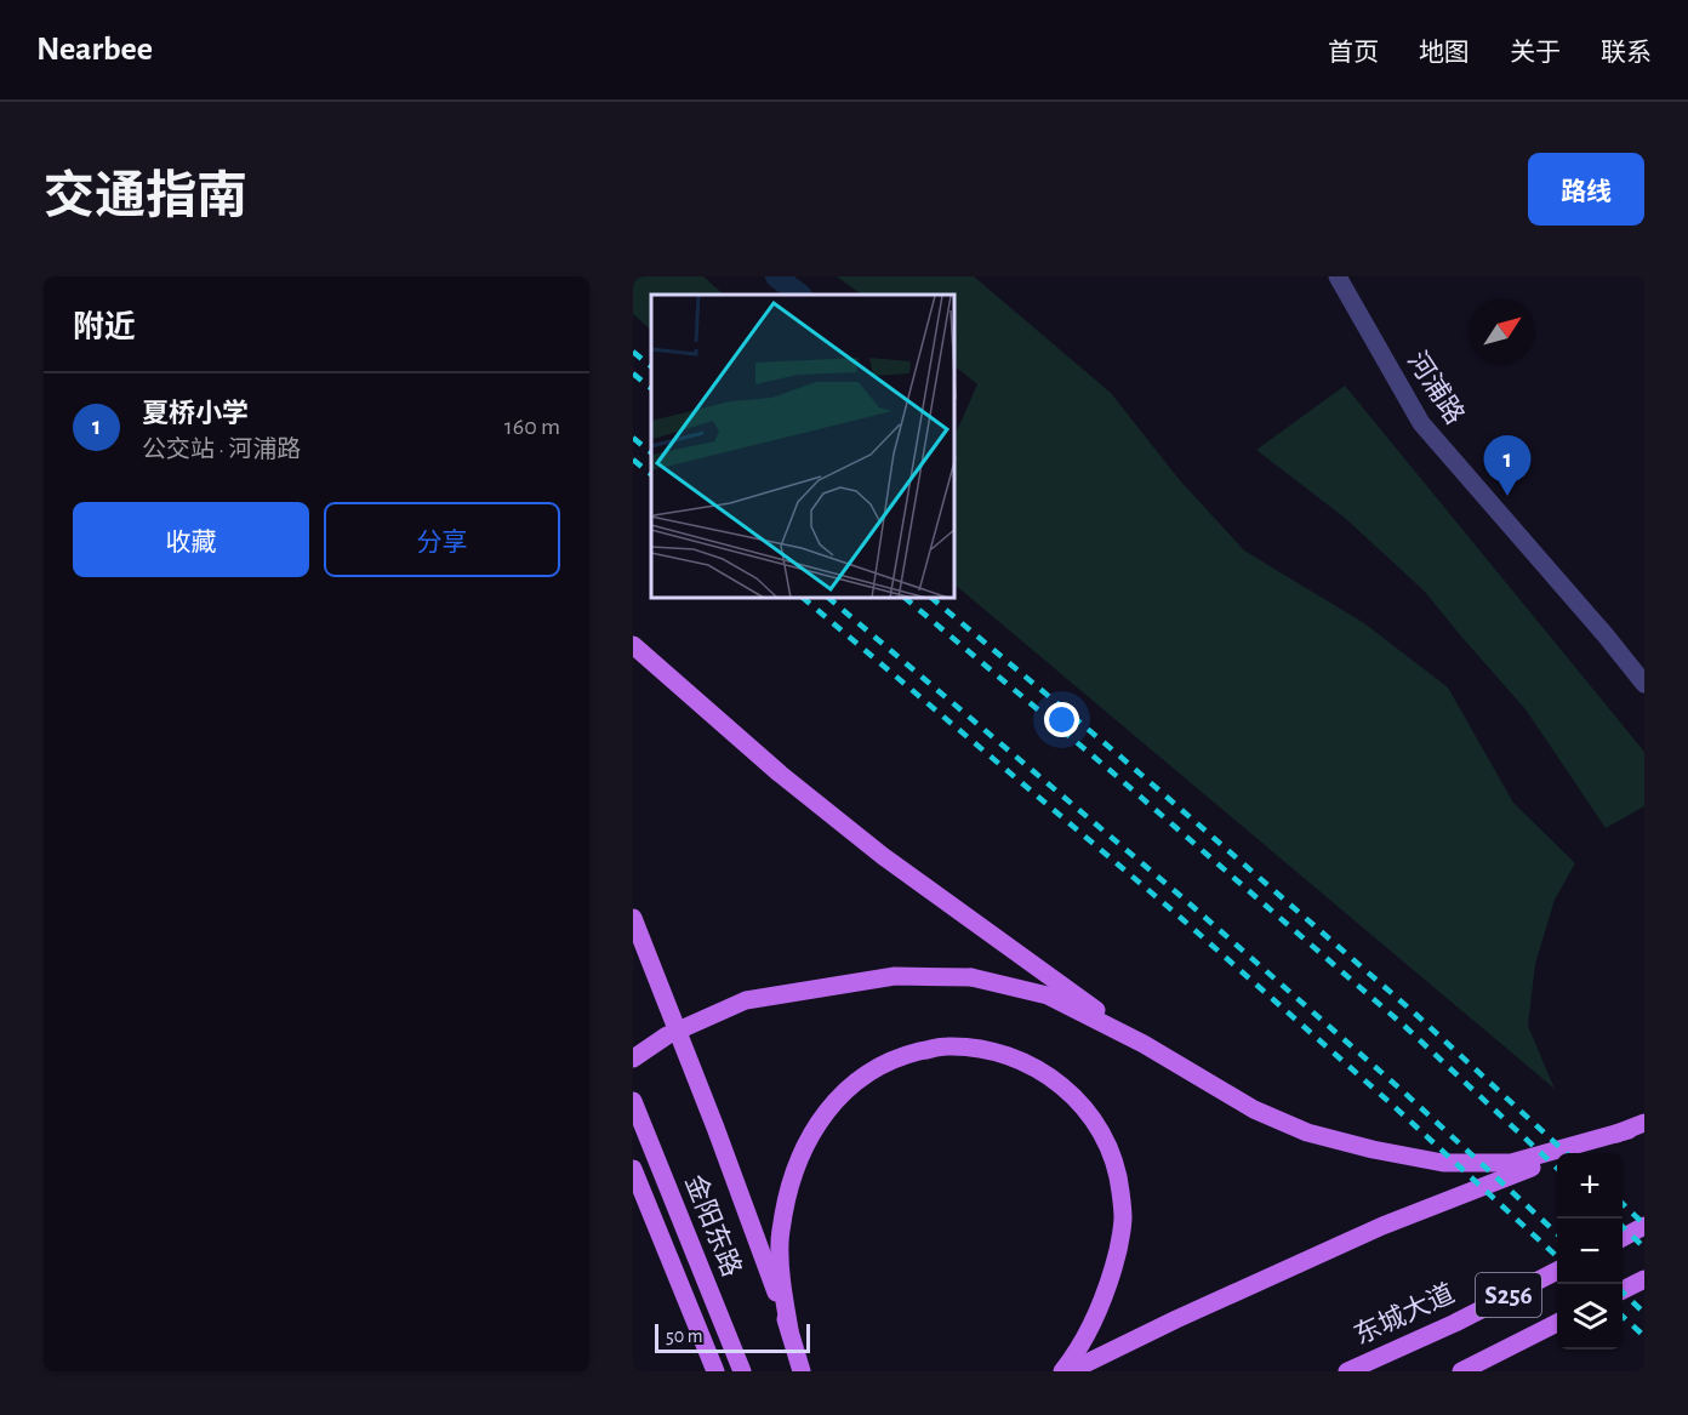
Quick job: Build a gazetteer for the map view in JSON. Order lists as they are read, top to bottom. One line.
{"streets":{"main road":["金阳东路","S256","东城大道"],"street":["河浦路"]},"scale_bar":"50 m","north":"top right","page":{"header":"Nearbee","nav":["首页","地图","关于","联系"],"title":"交通指南","buttons":["路线",["收藏","分享"]],"heading":"附近","list":[{"mark":"1","name":"夏桥小学","note":"公交站 · 河浦路","value":"160 m"}],"pins":"1","map_buttons":["+","−"],"scale":"50 m"}}
